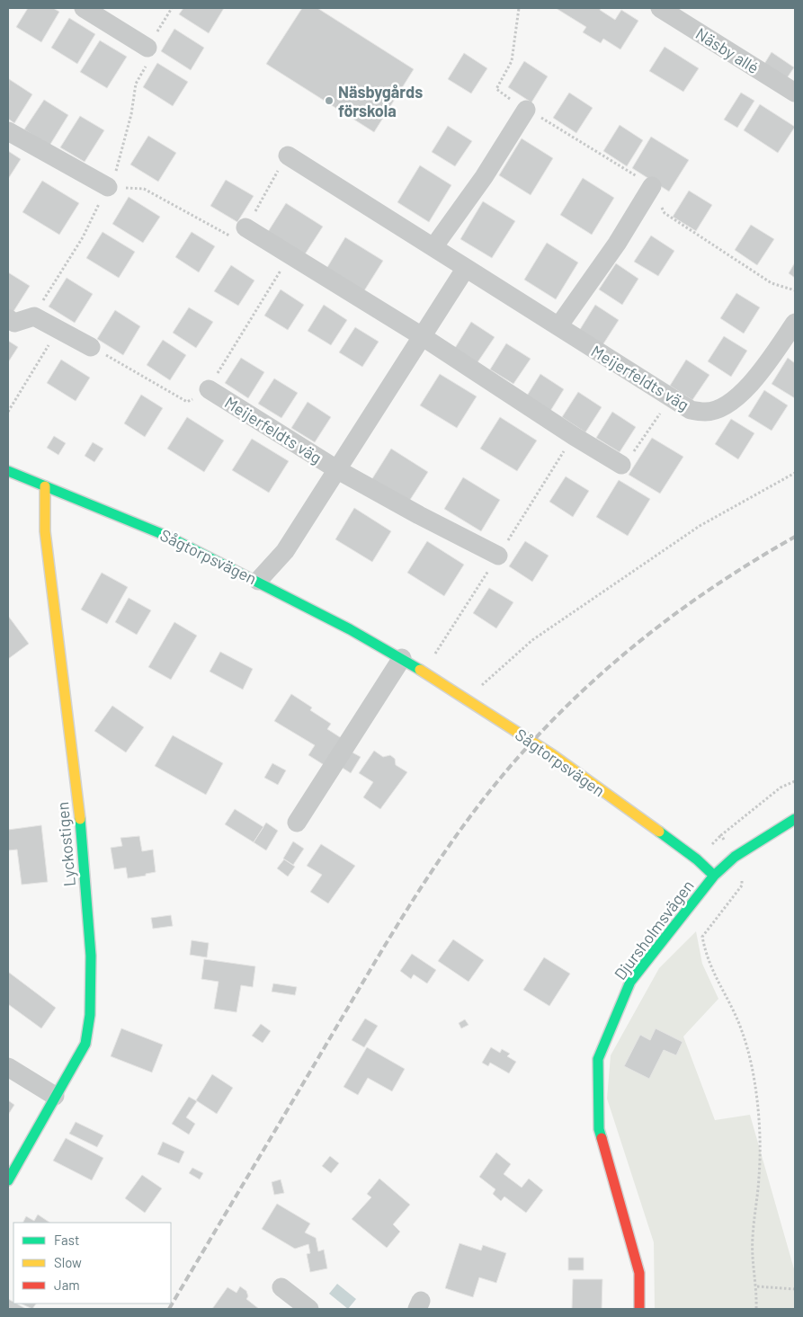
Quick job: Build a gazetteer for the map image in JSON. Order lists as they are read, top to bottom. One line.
{"streets":{"street":["Näsby allé","Meijerfeldts väg","Sågtorpsvägen","Lyckostigen","Djursholmsvägen"]},"crossings":[["Meijerfeldts väg","Sågtorpsvägen"],["Sågtorpsvägen","Lyckostigen"],["Sågtorpsvägen","Djursholmsvägen"]],"places":["Näsbygårds förskola"],"legend":["Fast","Slow","Jam"]}
